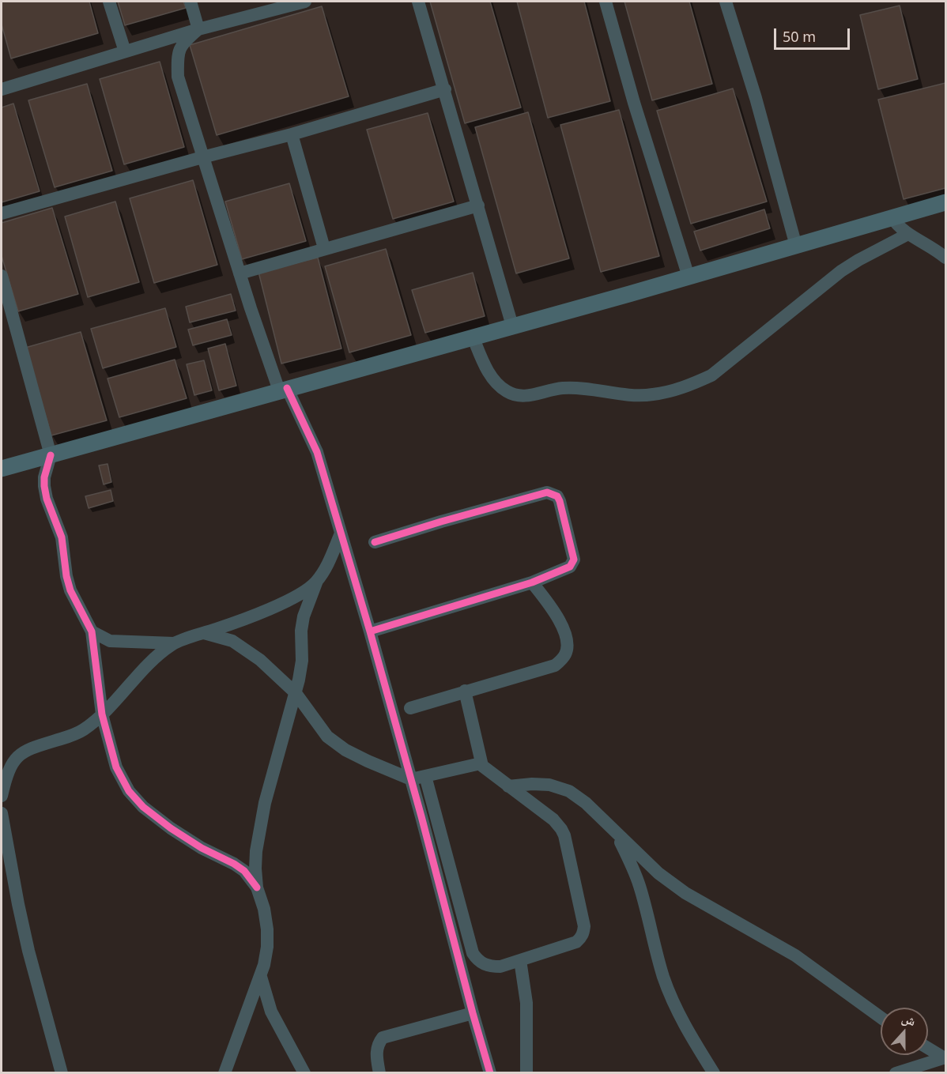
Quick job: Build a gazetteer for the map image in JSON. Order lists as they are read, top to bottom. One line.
{"scale_bar":"50 m","north":"top"}
